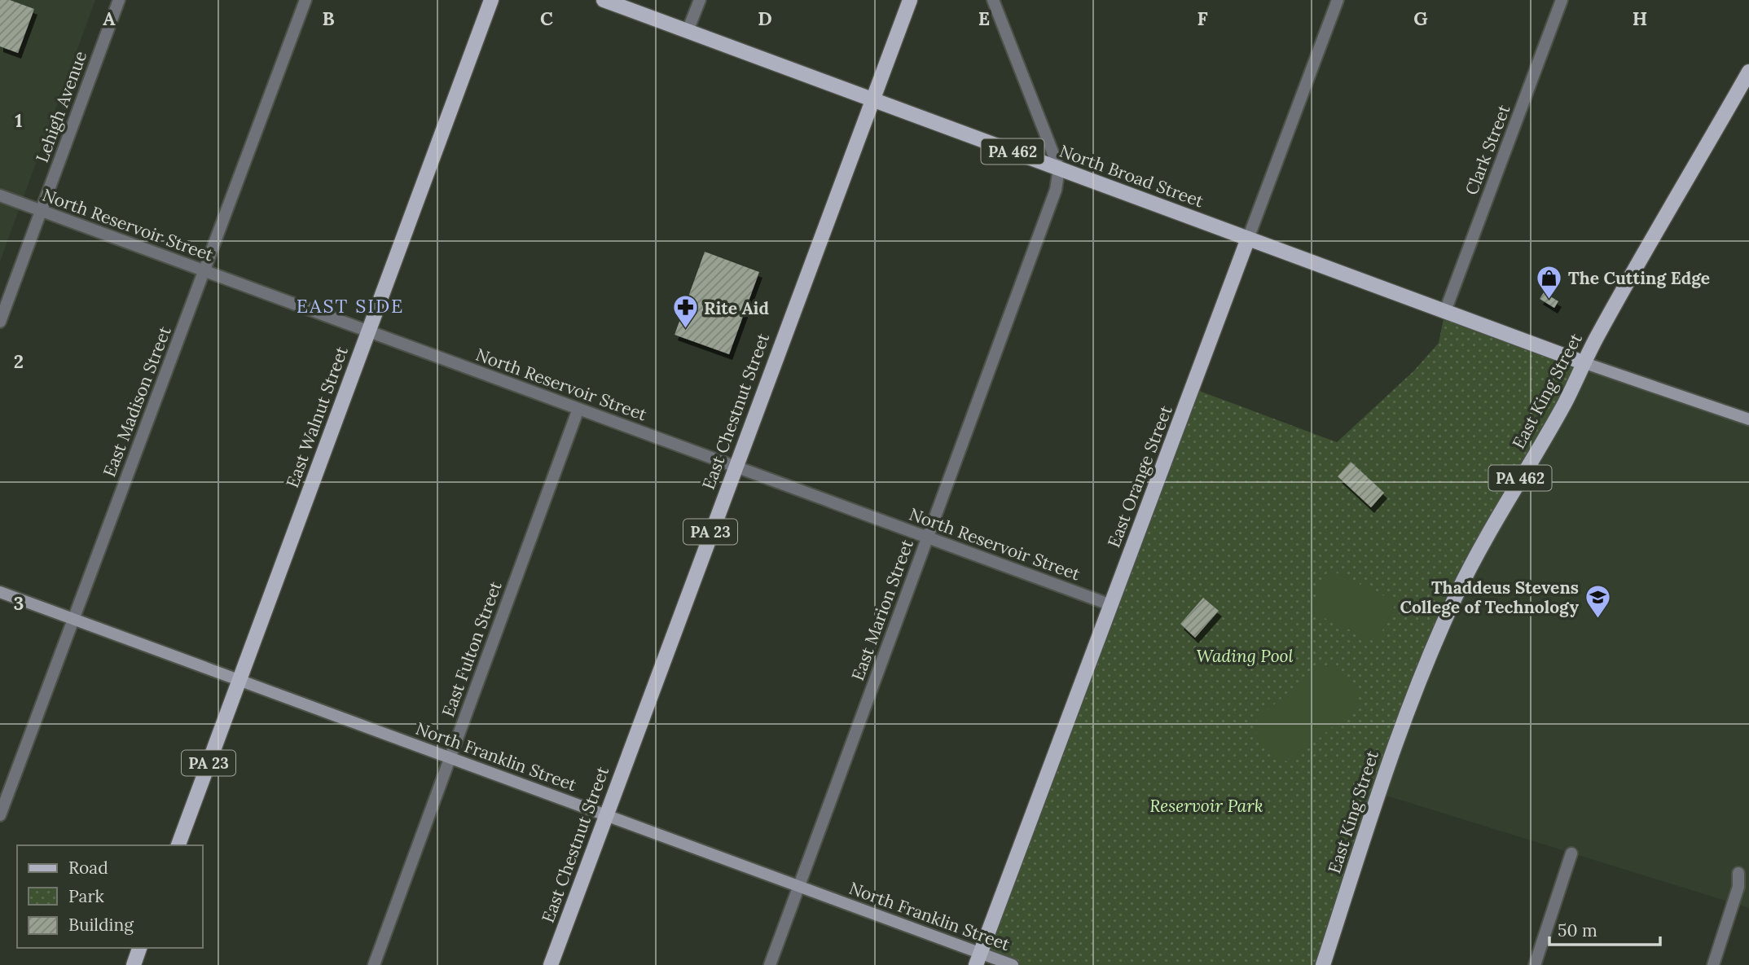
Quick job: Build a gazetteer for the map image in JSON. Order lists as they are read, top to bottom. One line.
{"streets":{"main road":["PA 462","North Broad Street","East King Street","East Chestnut Street","East Walnut Street","East Orange Street","PA 23","North Franklin Street"],"street":["Lehigh Avenue","Clark Street","North Reservoir Street","East Madison Street","East Marion Street","East Fulton Street"]},"crossings":[["Lehigh Avenue","North Reservoir Street"],["Clark Street","North Broad Street"],["North Broad Street","East King Street"],["North Broad Street","East Chestnut Street"],["North Broad Street","East Orange Street"],["North Broad Street","East Marion Street"],["North Reservoir Street","East Madison Street"],["North Reservoir Street","East Chestnut Street"],["North Reservoir Street","East Walnut Street"],["North Reservoir Street","East Orange Street"],["North Reservoir Street","East Marion Street"],["North Reservoir Street","East Fulton Street"],["East Madison Street","North Franklin Street"],["East Chestnut Street","North Franklin Street"],["East Walnut Street","North Franklin Street"],["East Orange Street","North Franklin Street"],["East Marion Street","North Franklin Street"],["East Fulton Street","North Franklin Street"]],"districts":["EAST SIDE"],"parks":["Wading Pool","Reservoir Park"],"places":{"shop":["The Cutting Edge"],"pharmacy":["Rite Aid"],"school or university":["Thaddeus Stevens College of Technology"]},"legend":["Road","Park","Building"],"scale_bar":"50 m","grid":{"columns":["A","B","C","D","E","F","G","H"],"rows":["1","2","3"]}}
